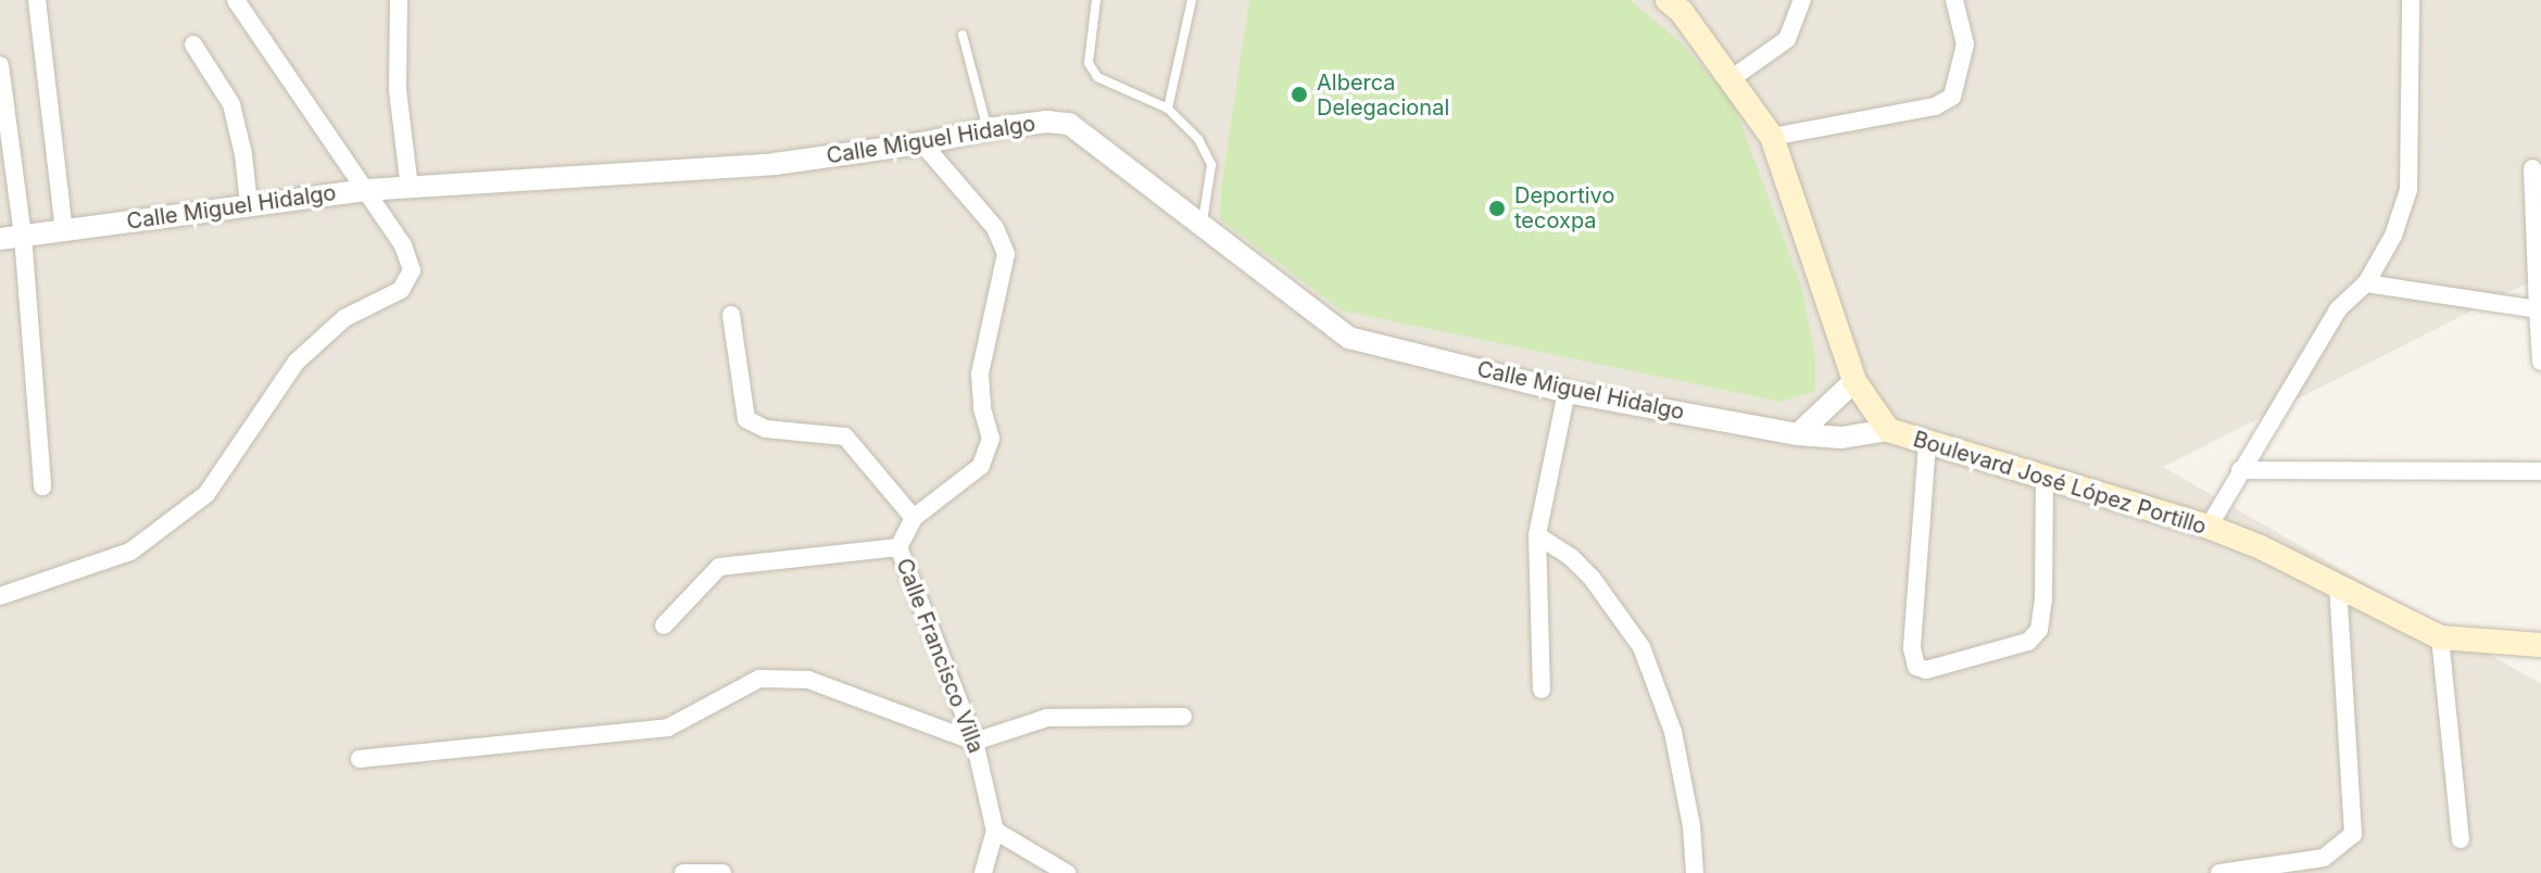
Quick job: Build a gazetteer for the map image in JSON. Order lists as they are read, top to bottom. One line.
{"streets":{"main road":["Boulevard José López Portillo"],"street":["Calle Miguel Hidalgo","Calle Francisco Villa"]},"crossings":[["Calle Miguel Hidalgo","Boulevard José López Portillo"],["Calle Miguel Hidalgo","Calle Francisco Villa"]],"places":["Alberca Delegacional","Deportivo tecoxpa"]}
